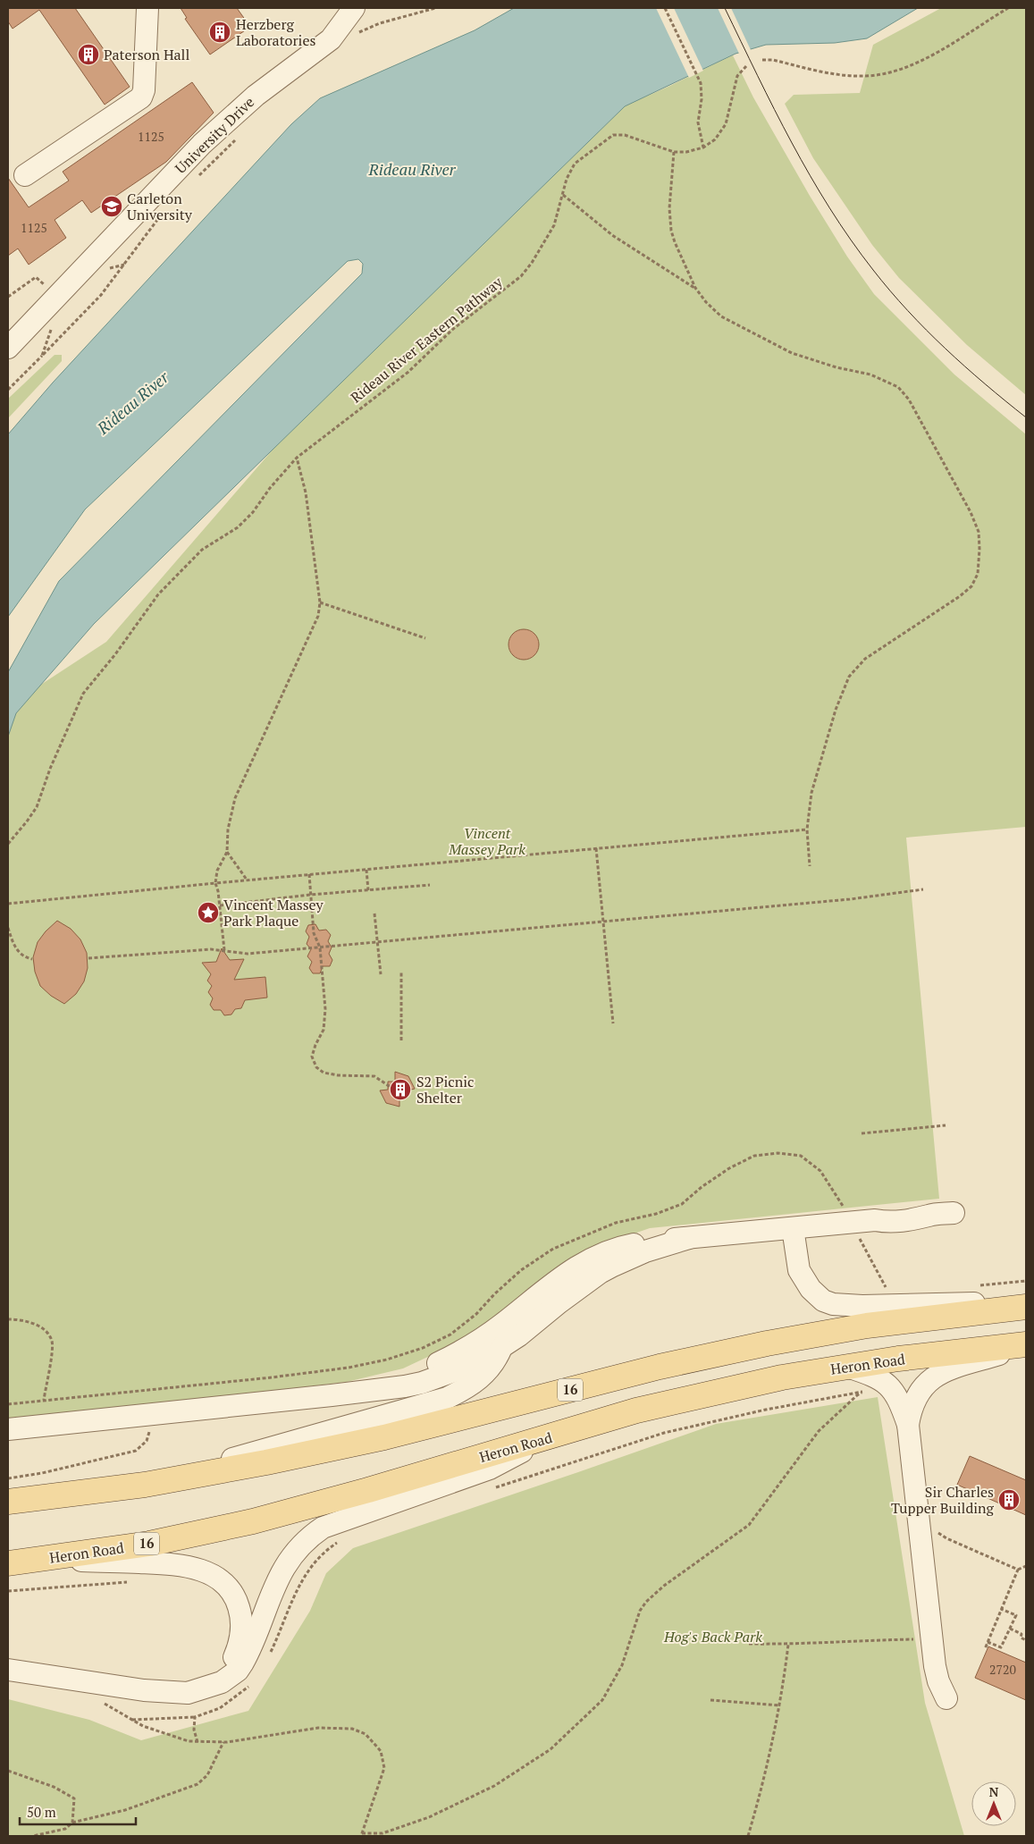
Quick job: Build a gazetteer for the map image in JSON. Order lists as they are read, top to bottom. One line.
{"streets":{"main road":["Heron Road","16"],"street":["University Drive"],"path":["Rideau River Eastern Pathway"]},"water":["Rideau River"],"parks":["Vincent Massey Park","Hog's Back Park"],"places":{"building":["Herzberg Laboratories","Paterson Hall","S2 Picnic Shelter","Sir Charles Tupper Building"],"school or university":["Carleton University"],"place":["Vincent Massey Park Plaque"]},"house_numbers":["1125","1125","2720"],"scale_bar":"50 m","north":"top"}
